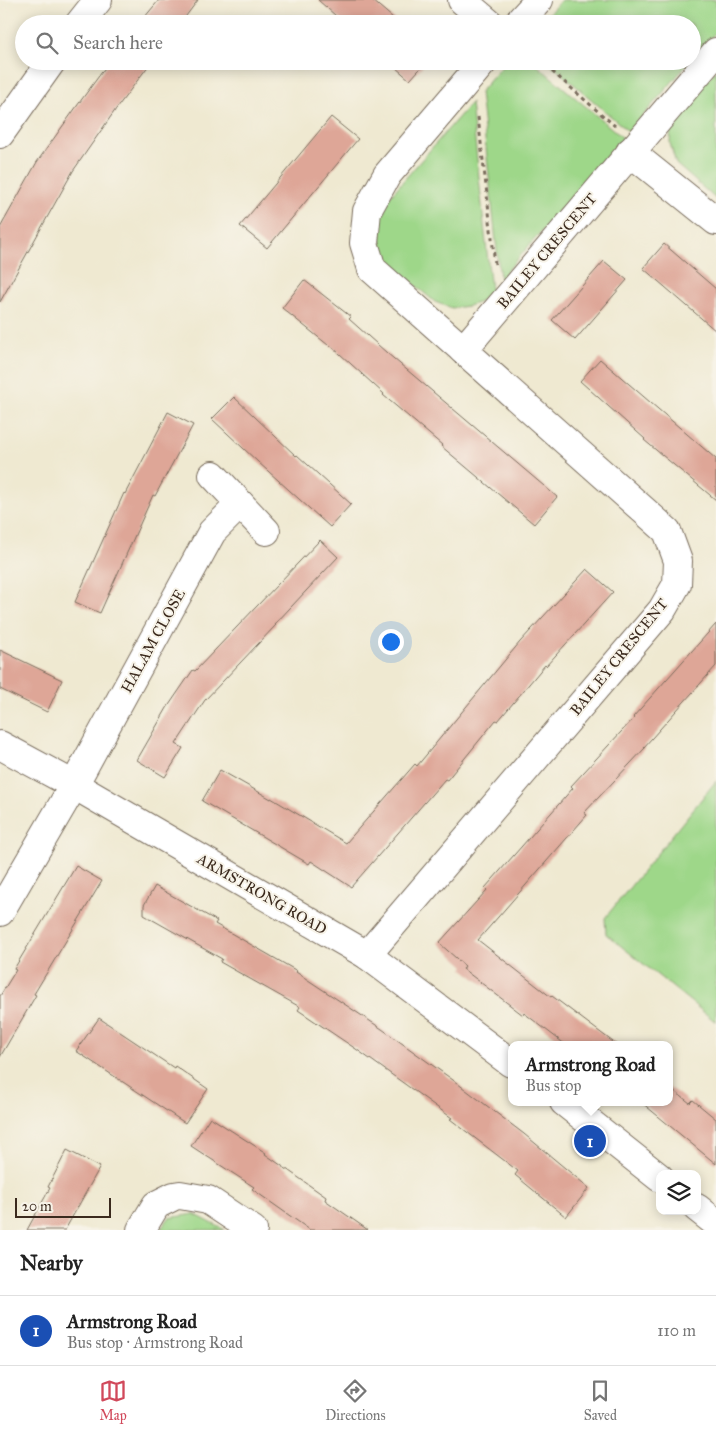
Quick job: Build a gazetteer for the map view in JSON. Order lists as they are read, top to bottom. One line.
{"streets":{"street":["BAILEY CRESCENT","HALAM CLOSE","ARMSTRONG ROAD"]},"crossings":[["BAILEY CRESCENT","ARMSTRONG ROAD"],["HALAM CLOSE","ARMSTRONG ROAD"]],"scale_bar":"20 m","page":{"search":"Search here","popup":["Armstrong Road","Bus stop"],"pins":"1","scale":"20 m","heading":"Nearby","list":[{"mark":"1","name":"Armstrong Road","note":"Bus stop · Armstrong Road","value":"110 m"}],"nav":["Map","Directions","Saved"]}}
